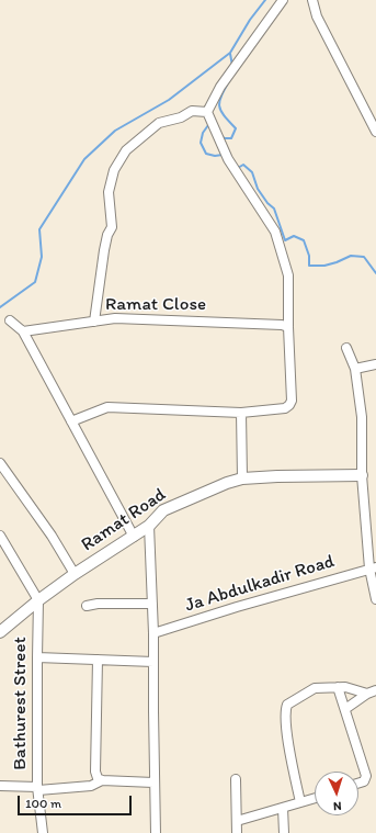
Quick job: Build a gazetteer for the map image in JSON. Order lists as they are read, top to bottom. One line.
{"streets":{"street":["Ramat Close","Ramat Road","Ja Abdulkadir Road","Bathurest Street"]},"crossings":[["Ramat Road","Bathurest Street"]],"scale_bar":"100 m","north":"bottom"}
